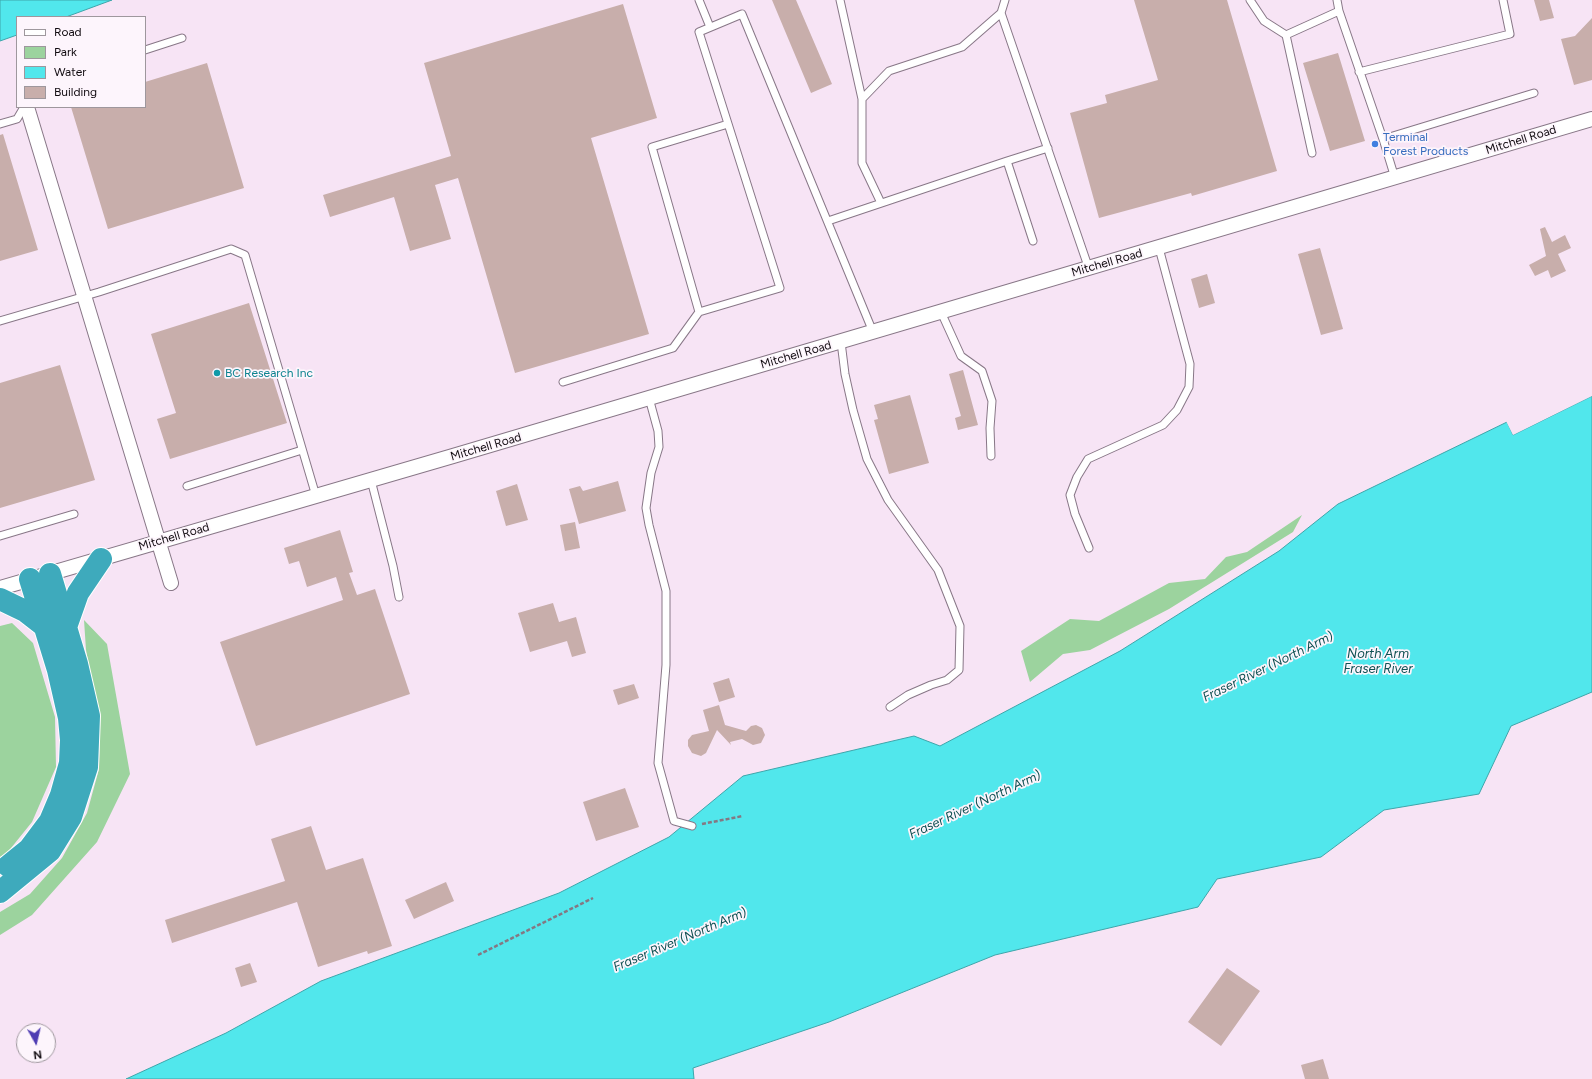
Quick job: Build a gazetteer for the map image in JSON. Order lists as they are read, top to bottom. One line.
{"streets":{"street":["Mitchell Road"]},"water":["North Arm Fraser River","Fraser River (North Arm)"],"places":["Terminal Forest Products","BC Research Inc"],"legend":["Road","Park","Water","Building"],"north":"bottom"}
